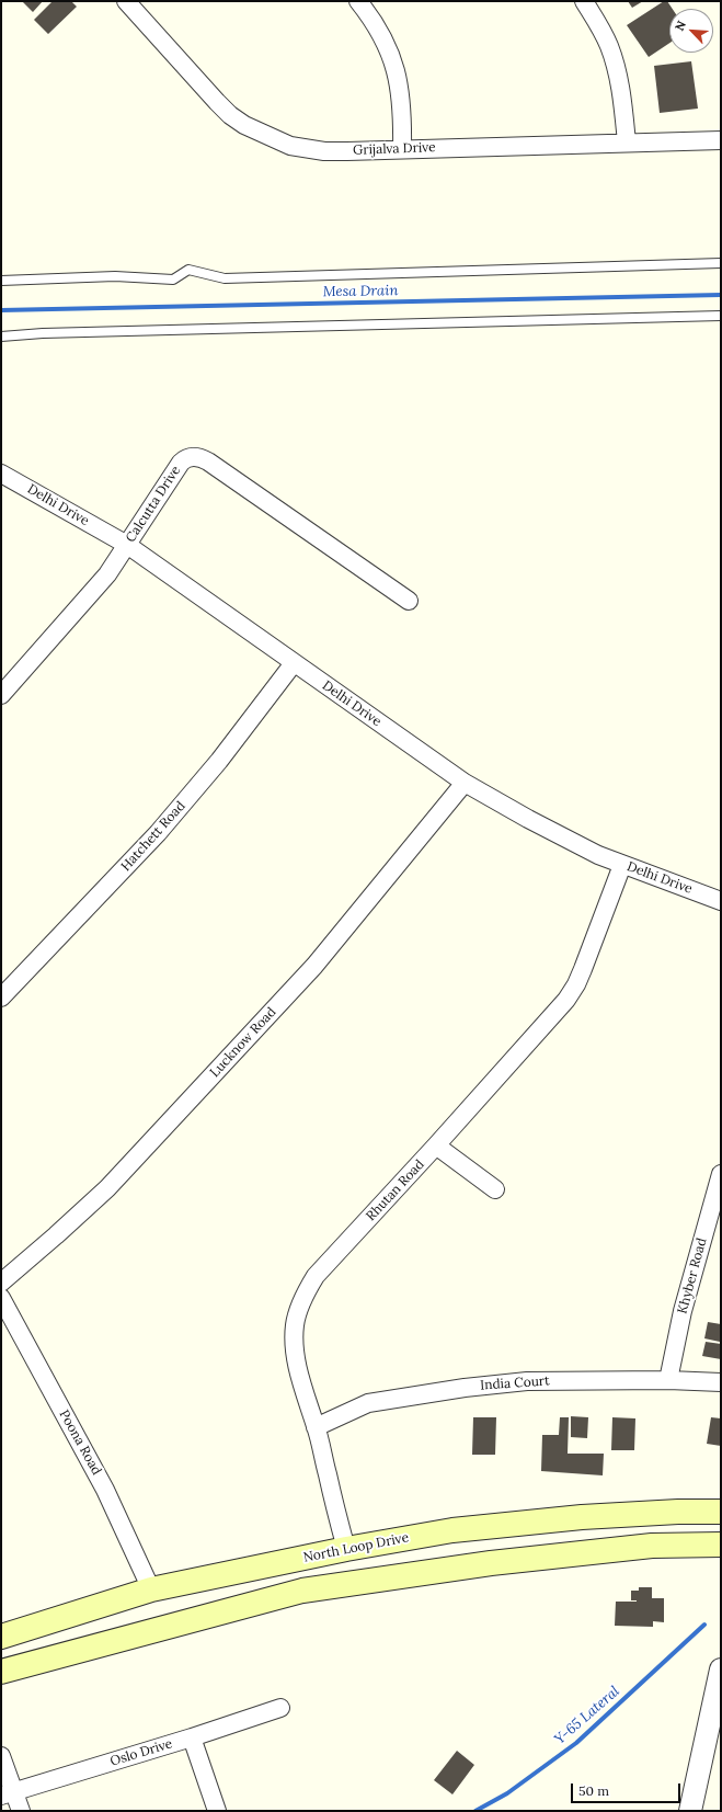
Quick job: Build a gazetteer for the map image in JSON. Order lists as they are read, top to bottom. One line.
{"streets":{"main road":["North Loop Drive"],"street":["Grijalva Drive","Calcutta Drive","Delhi Drive","Hatchett Road","Lucknow Road","Rhutan Road","Khyber Road","India Court","Poona Road","Oslo Drive"]},"crossings":[["Calcutta Drive","Delhi Drive"],["Delhi Drive","Hatchett Road"],["Delhi Drive","Lucknow Road"],["Delhi Drive","Rhutan Road"],["Rhutan Road","India Court"],["Rhutan Road","North Loop Drive"],["Khyber Road","India Court"],["Poona Road","North Loop Drive"]],"water":["Mesa Drain","Y-65 Lateral"],"scale_bar":"50 m","north":"top left"}
